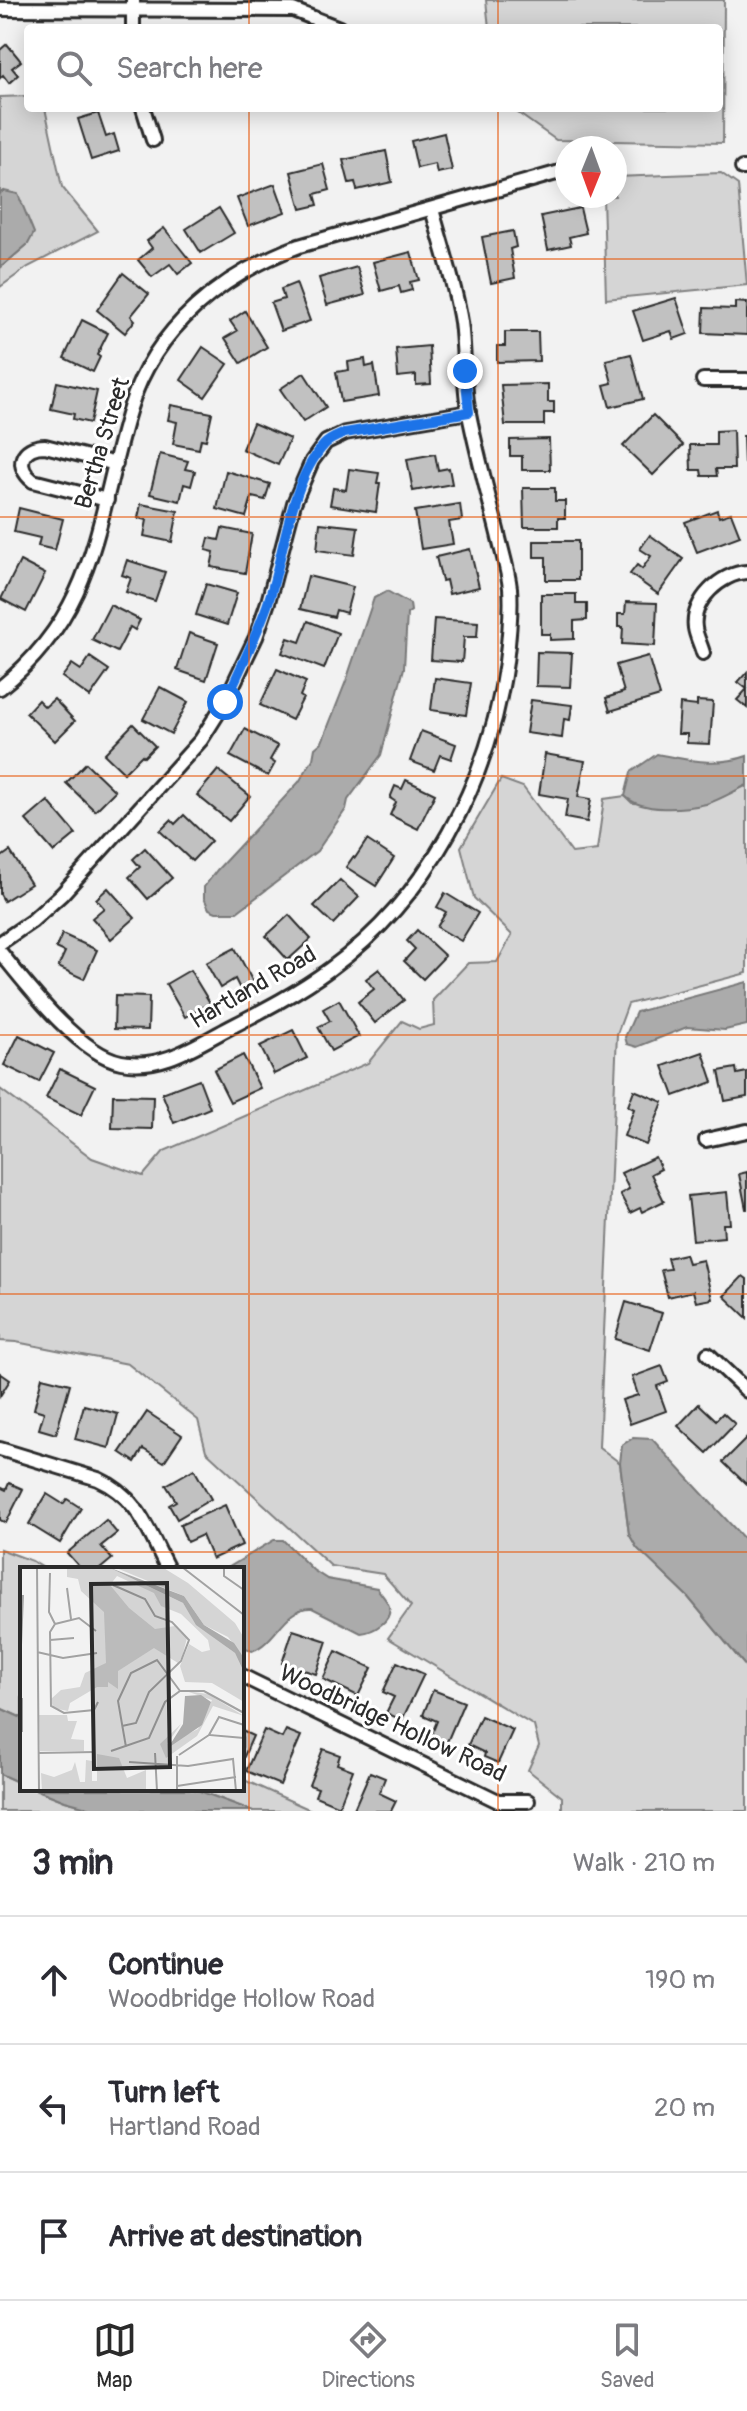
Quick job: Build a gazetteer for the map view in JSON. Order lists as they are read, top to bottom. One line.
{"streets":{"street":["Bertha Street","Hartland Road","Woodbridge Hollow Road"]},"crossings":[["Bertha Street","Hartland Road"]],"north":"bottom","page":{"search":"Search here","heading":["3 min","Walk · 210 m"],"list":[["Continue","Woodbridge Hollow Road","190 m"],["Turn left","Hartland Road","20 m"],"Arrive at destination"],"nav":["Map","Directions","Saved"]}}
